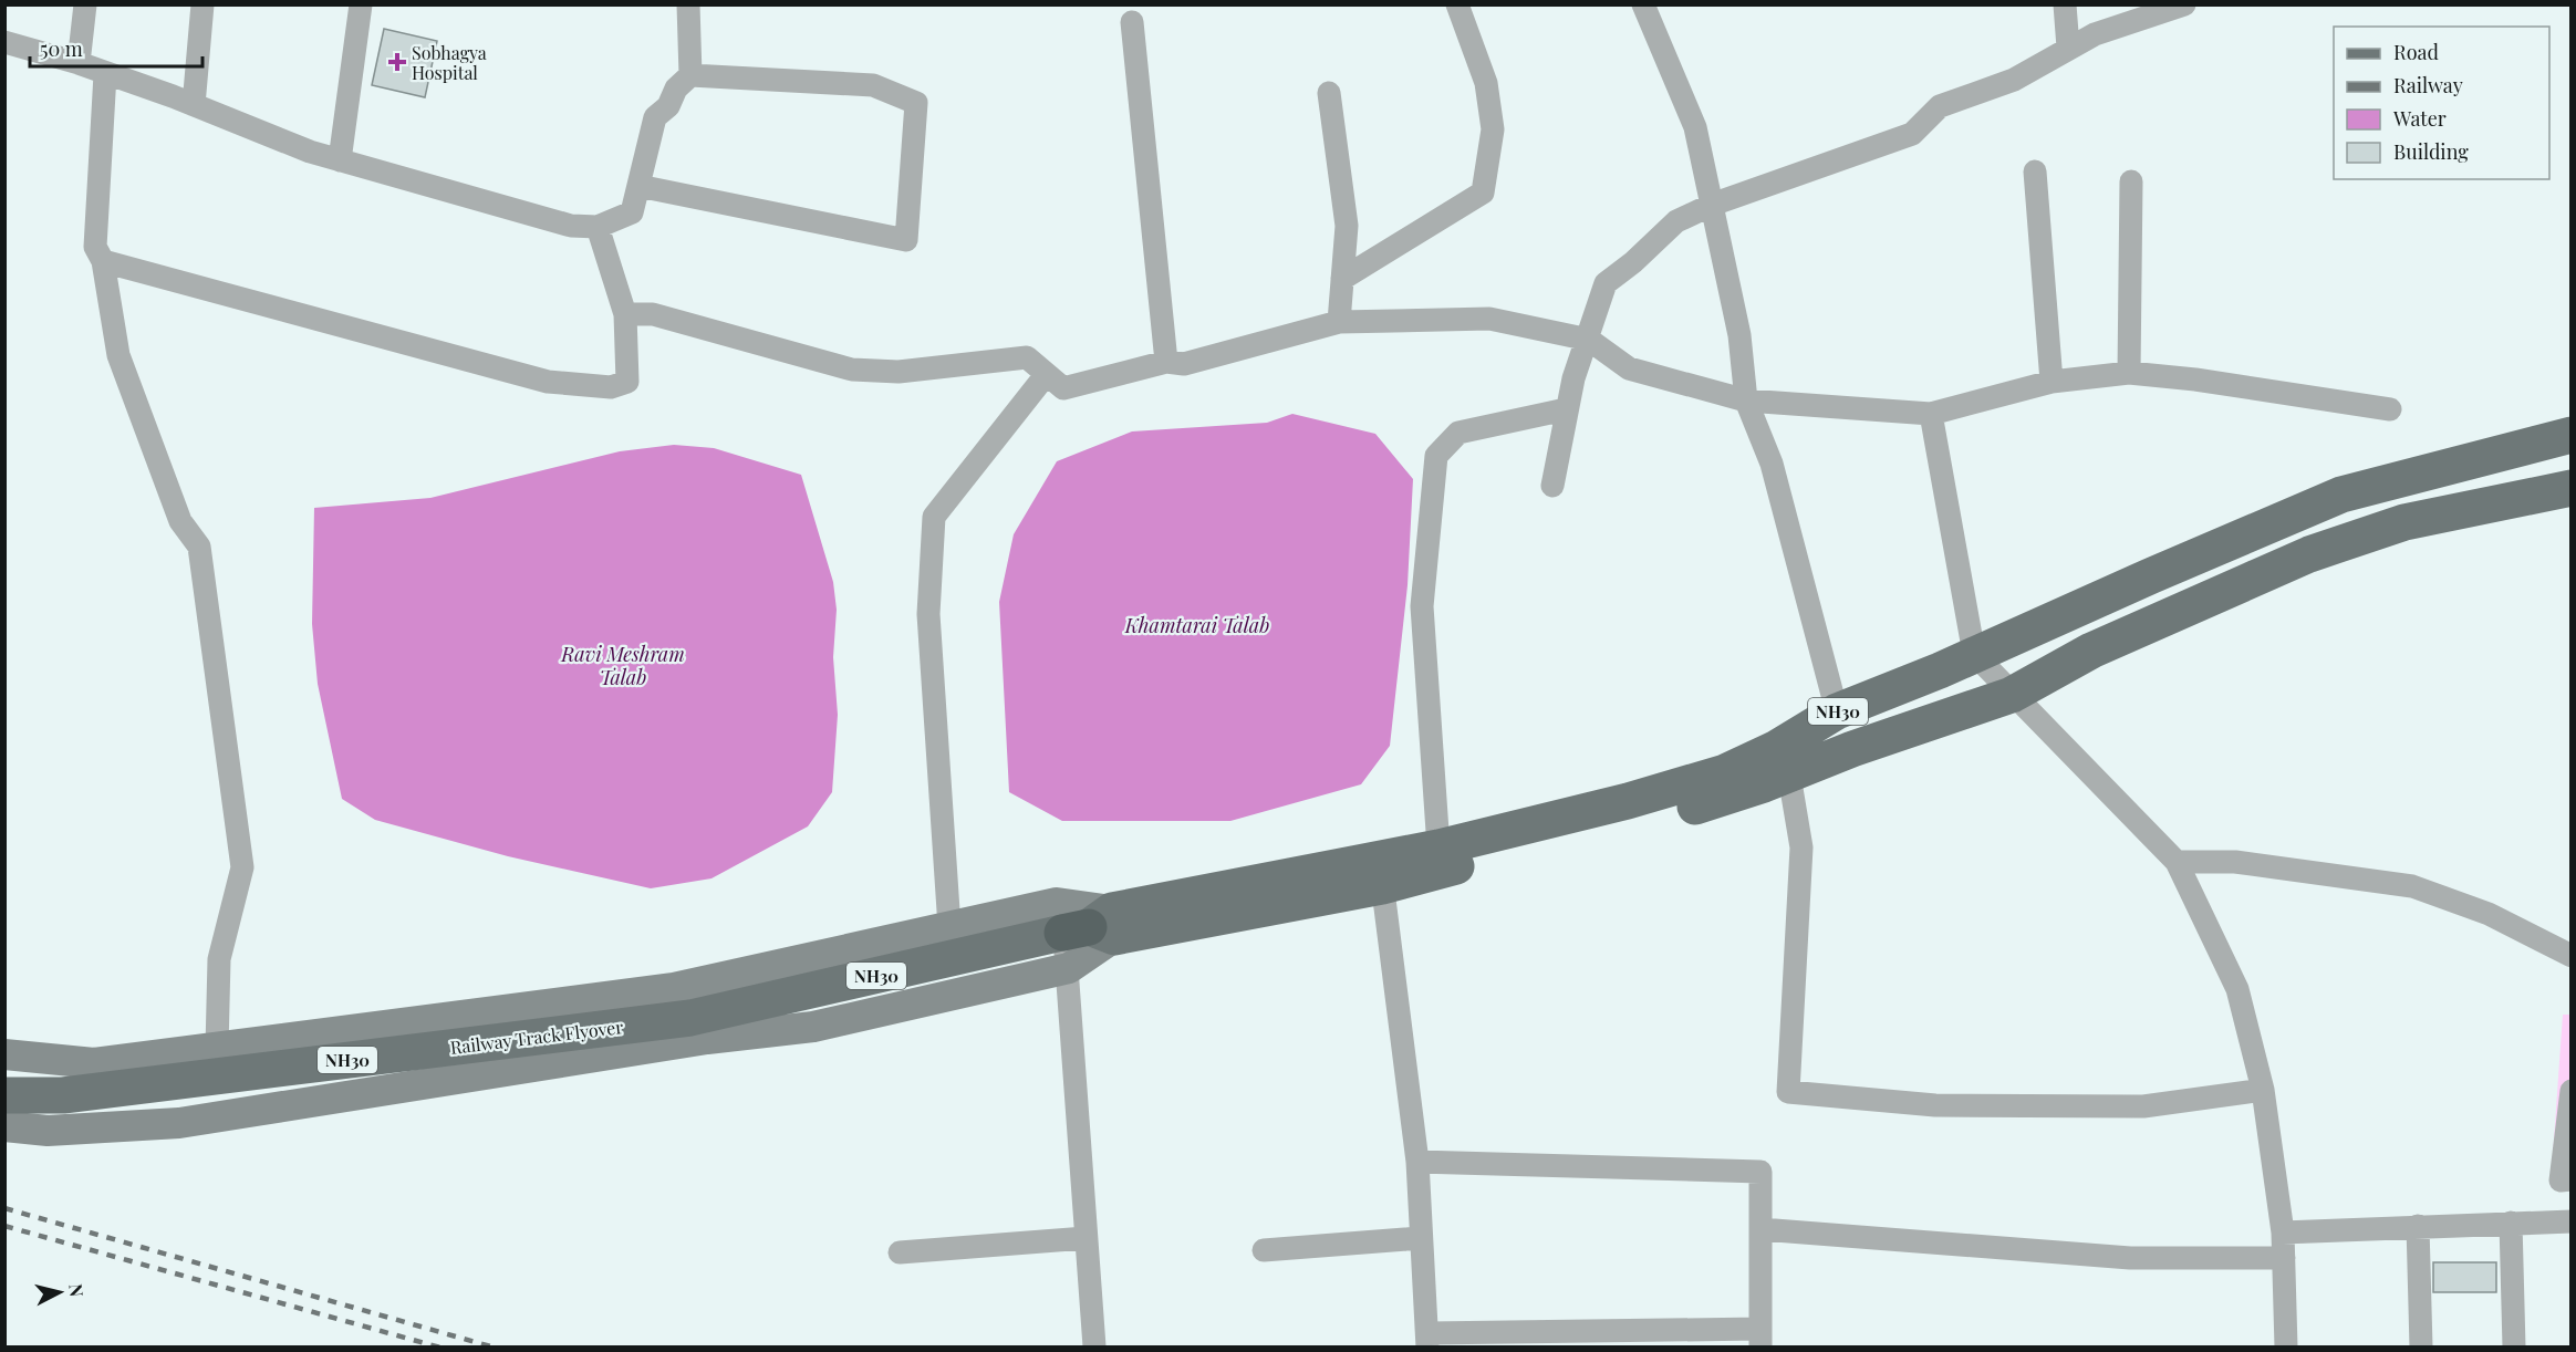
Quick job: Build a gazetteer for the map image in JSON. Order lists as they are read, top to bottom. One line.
{"streets":{"main road":["NH30","Railway Track Flyover"]},"crossings":[["NH30","Railway Track Flyover"]],"water":["Khamtarai Talab","Ravi Meshram Talab"],"places":{"health":["Sobhagya Hospital"]},"legend":["Road","Railway","Water","Building"],"scale_bar":"50 m","north":"right"}
